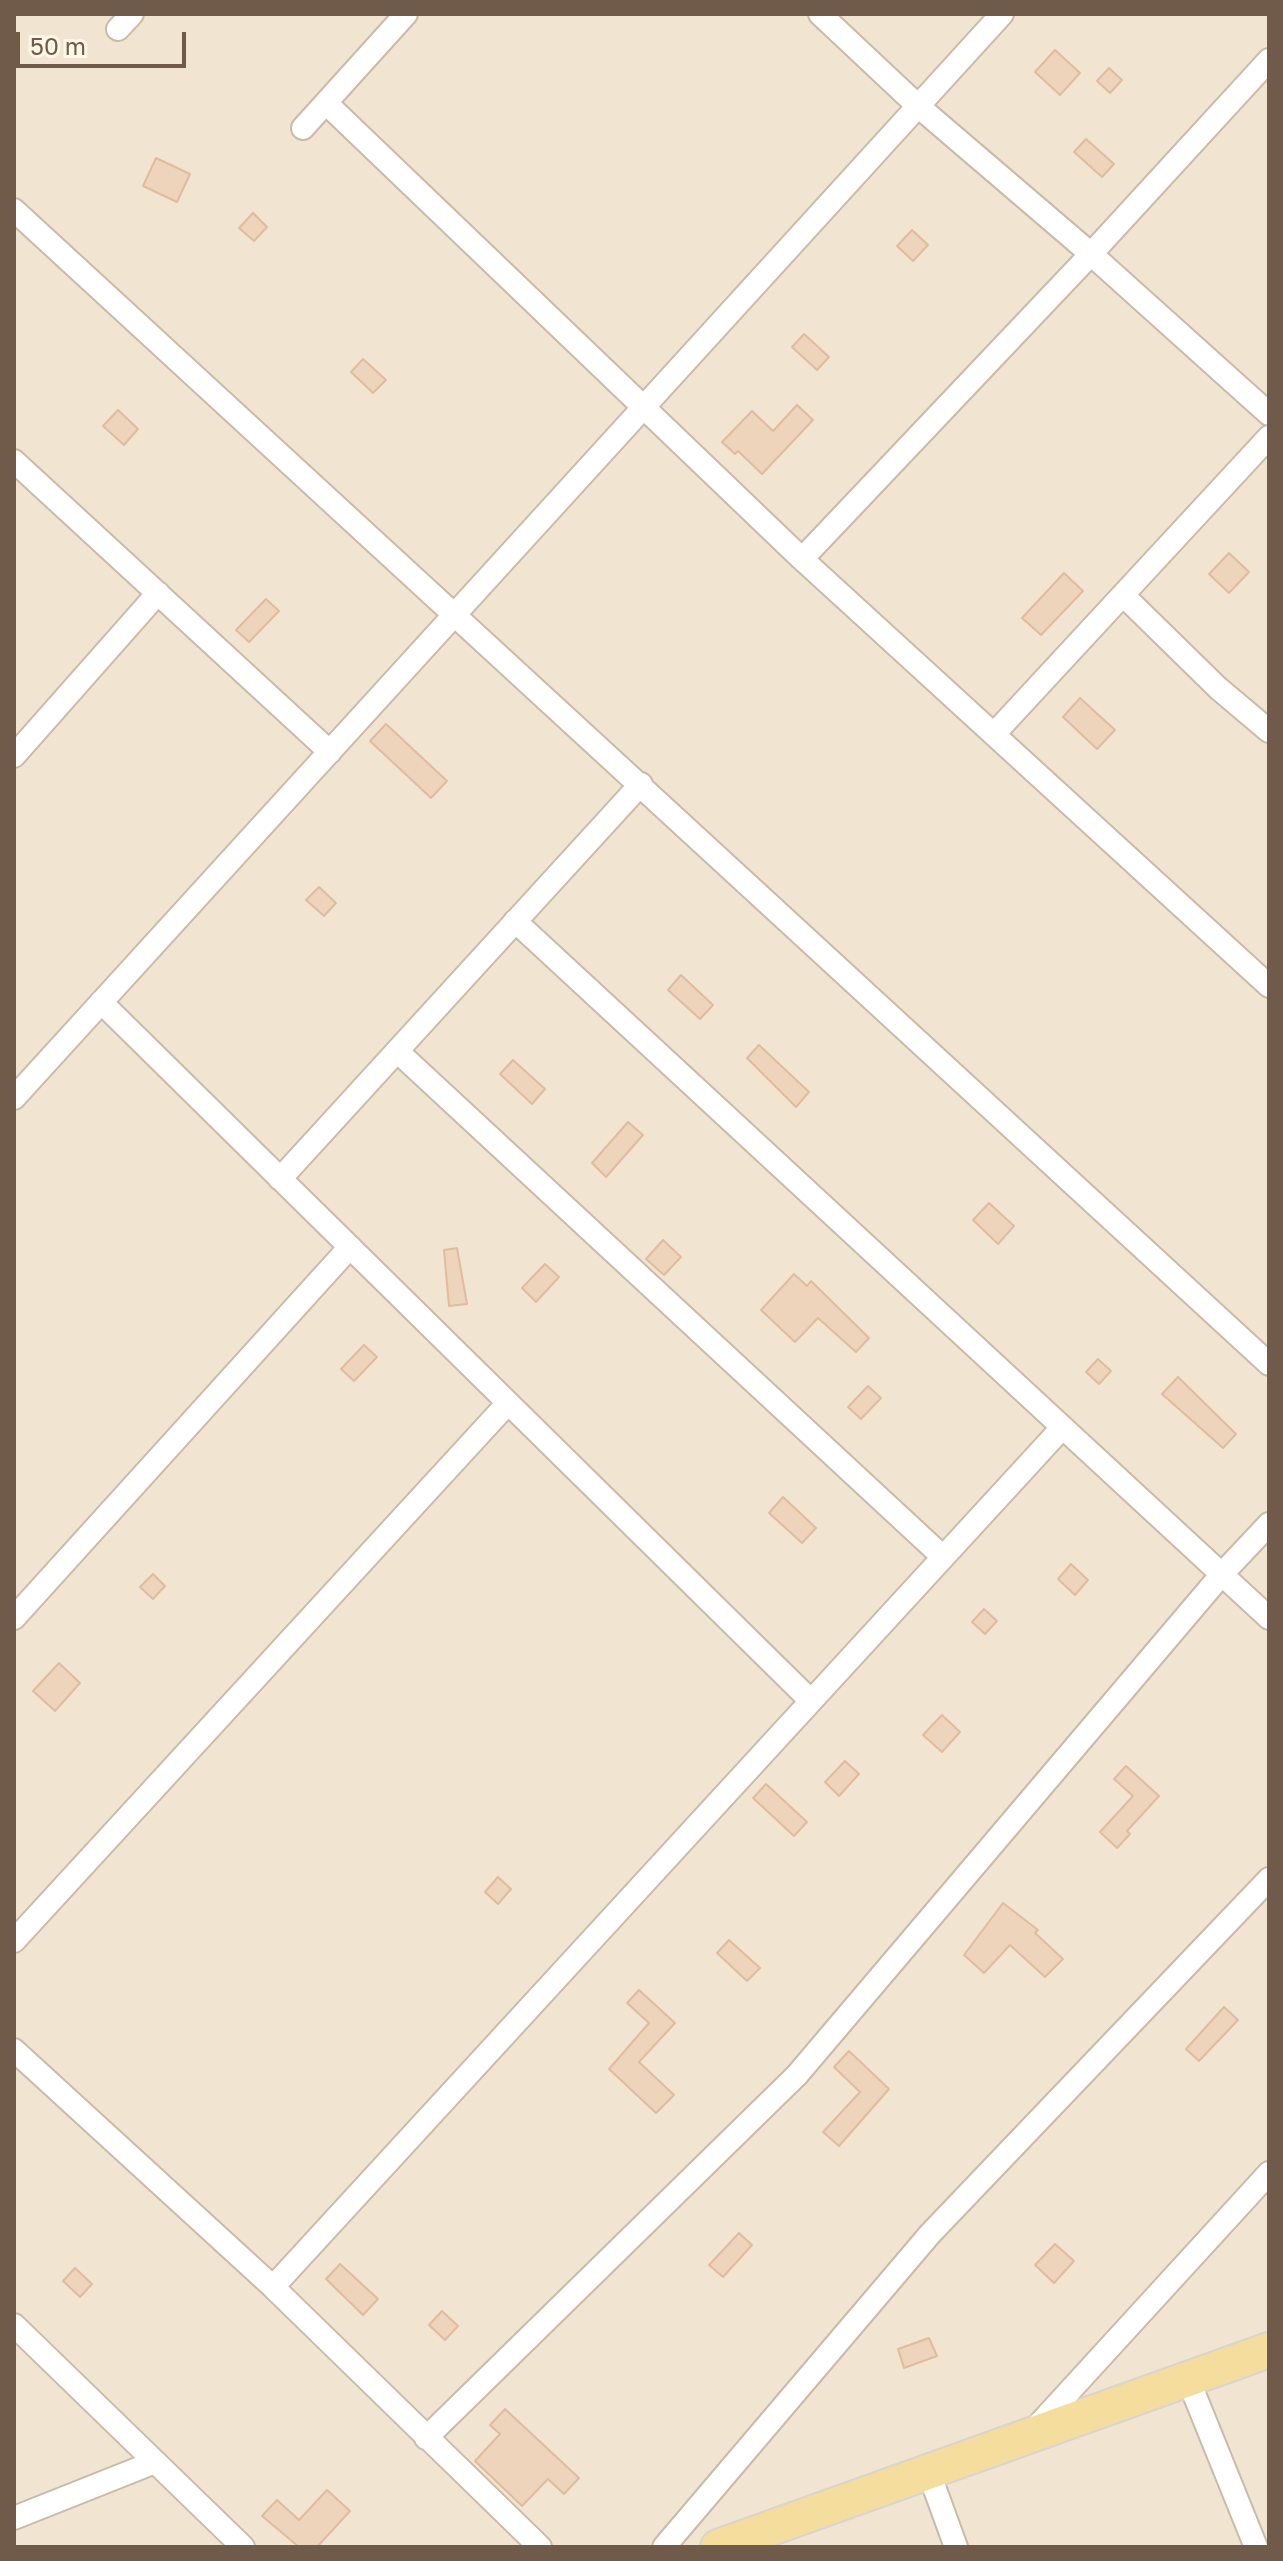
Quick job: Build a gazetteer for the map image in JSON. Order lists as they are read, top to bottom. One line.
{"scale_bar":"50 m"}
